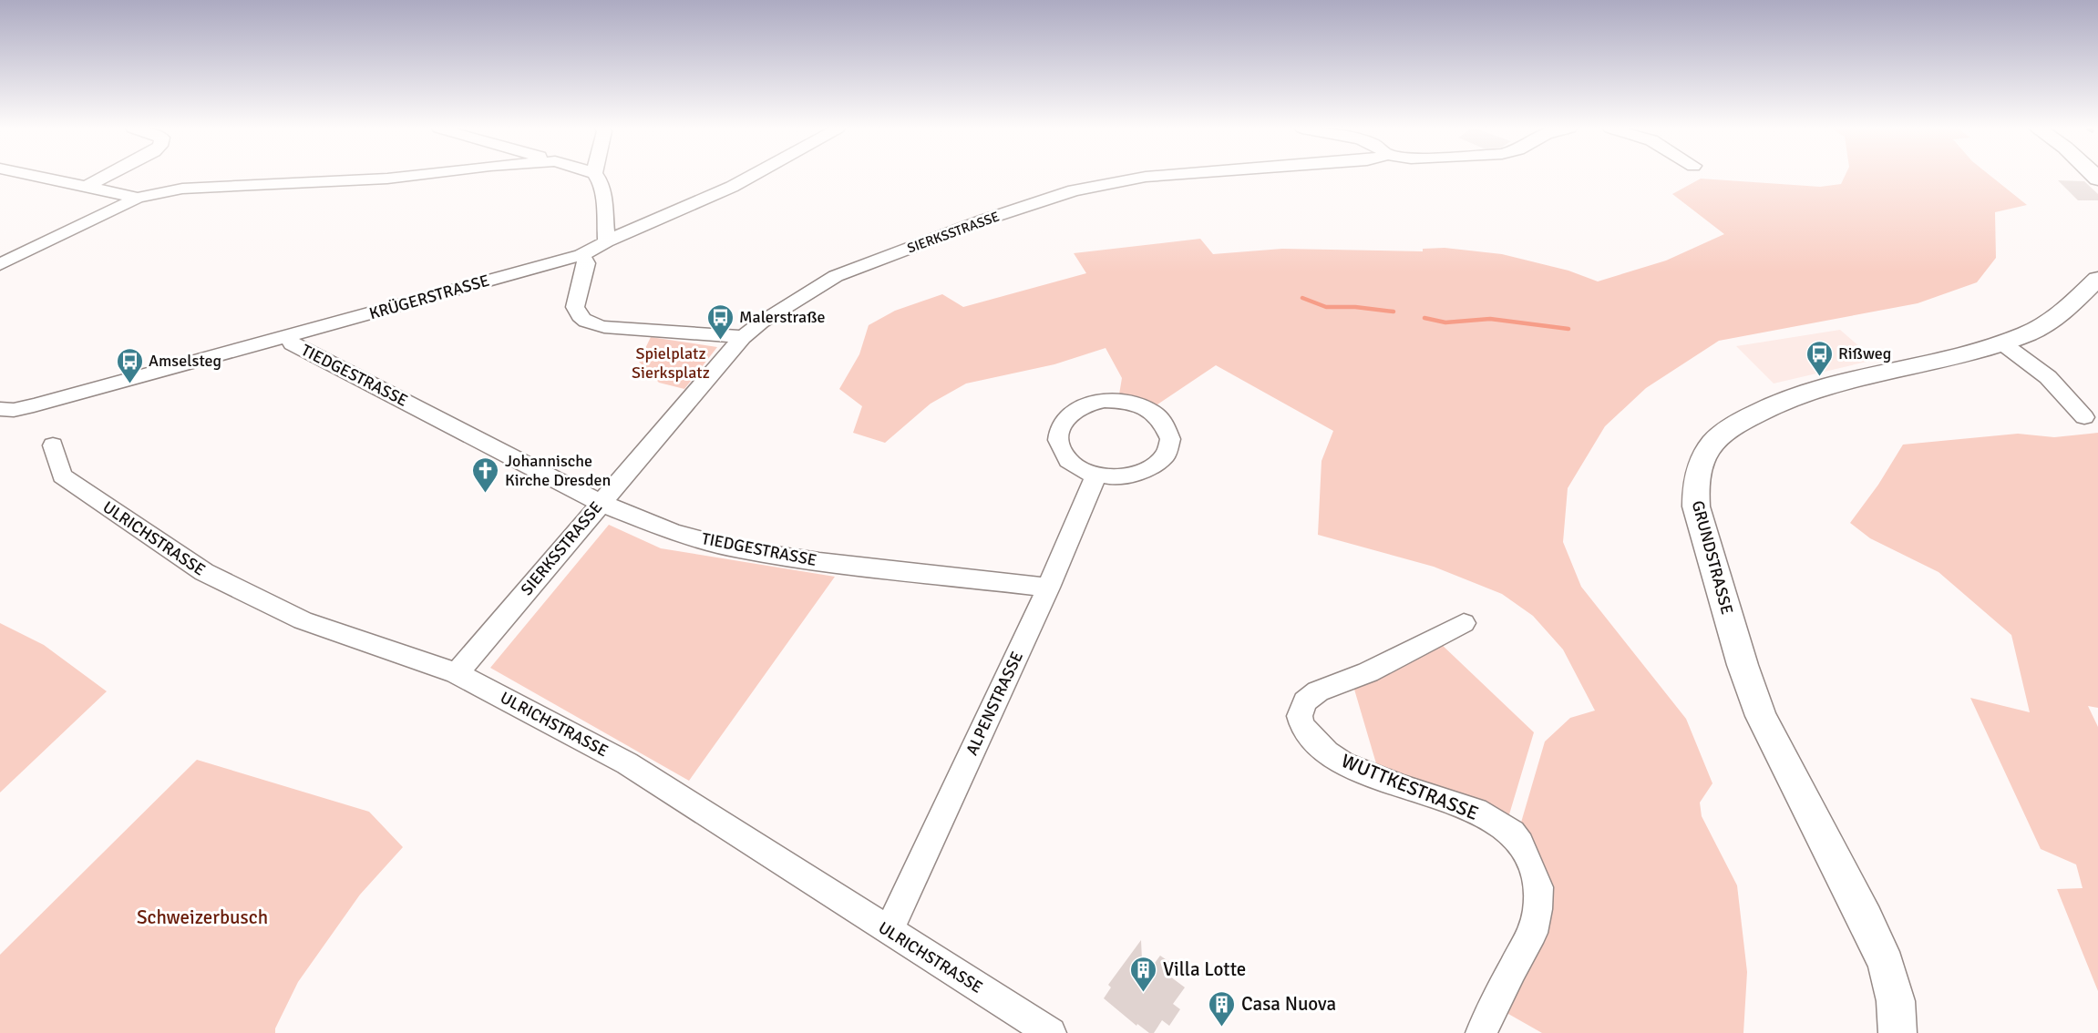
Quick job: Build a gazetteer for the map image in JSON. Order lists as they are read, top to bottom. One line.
{"streets":{"main road":["GRUNDSTRASSE"],"street":["SIERKSSTRASSE","KRÜGERSTRASSE","TIEDGESTRASSE","ULRICHSTRASSE","ALPENSTRASSE","WUTTKESTRASSE"]},"crossings":[["SIERKSSTRASSE","TIEDGESTRASSE"],["SIERKSSTRASSE","ULRICHSTRASSE"],["KRÜGERSTRASSE","TIEDGESTRASSE"],["TIEDGESTRASSE","ALPENSTRASSE"],["ULRICHSTRASSE","ALPENSTRASSE"]],"parks":["Spielplatz Sierksplatz","Schweizerbusch"],"places":{"bus stop":["Malerstraße","Rißweg","Amselsteg"],"church":["Johannische Kirche Dresden"],"building":["Villa Lotte","Casa Nuova"]}}
